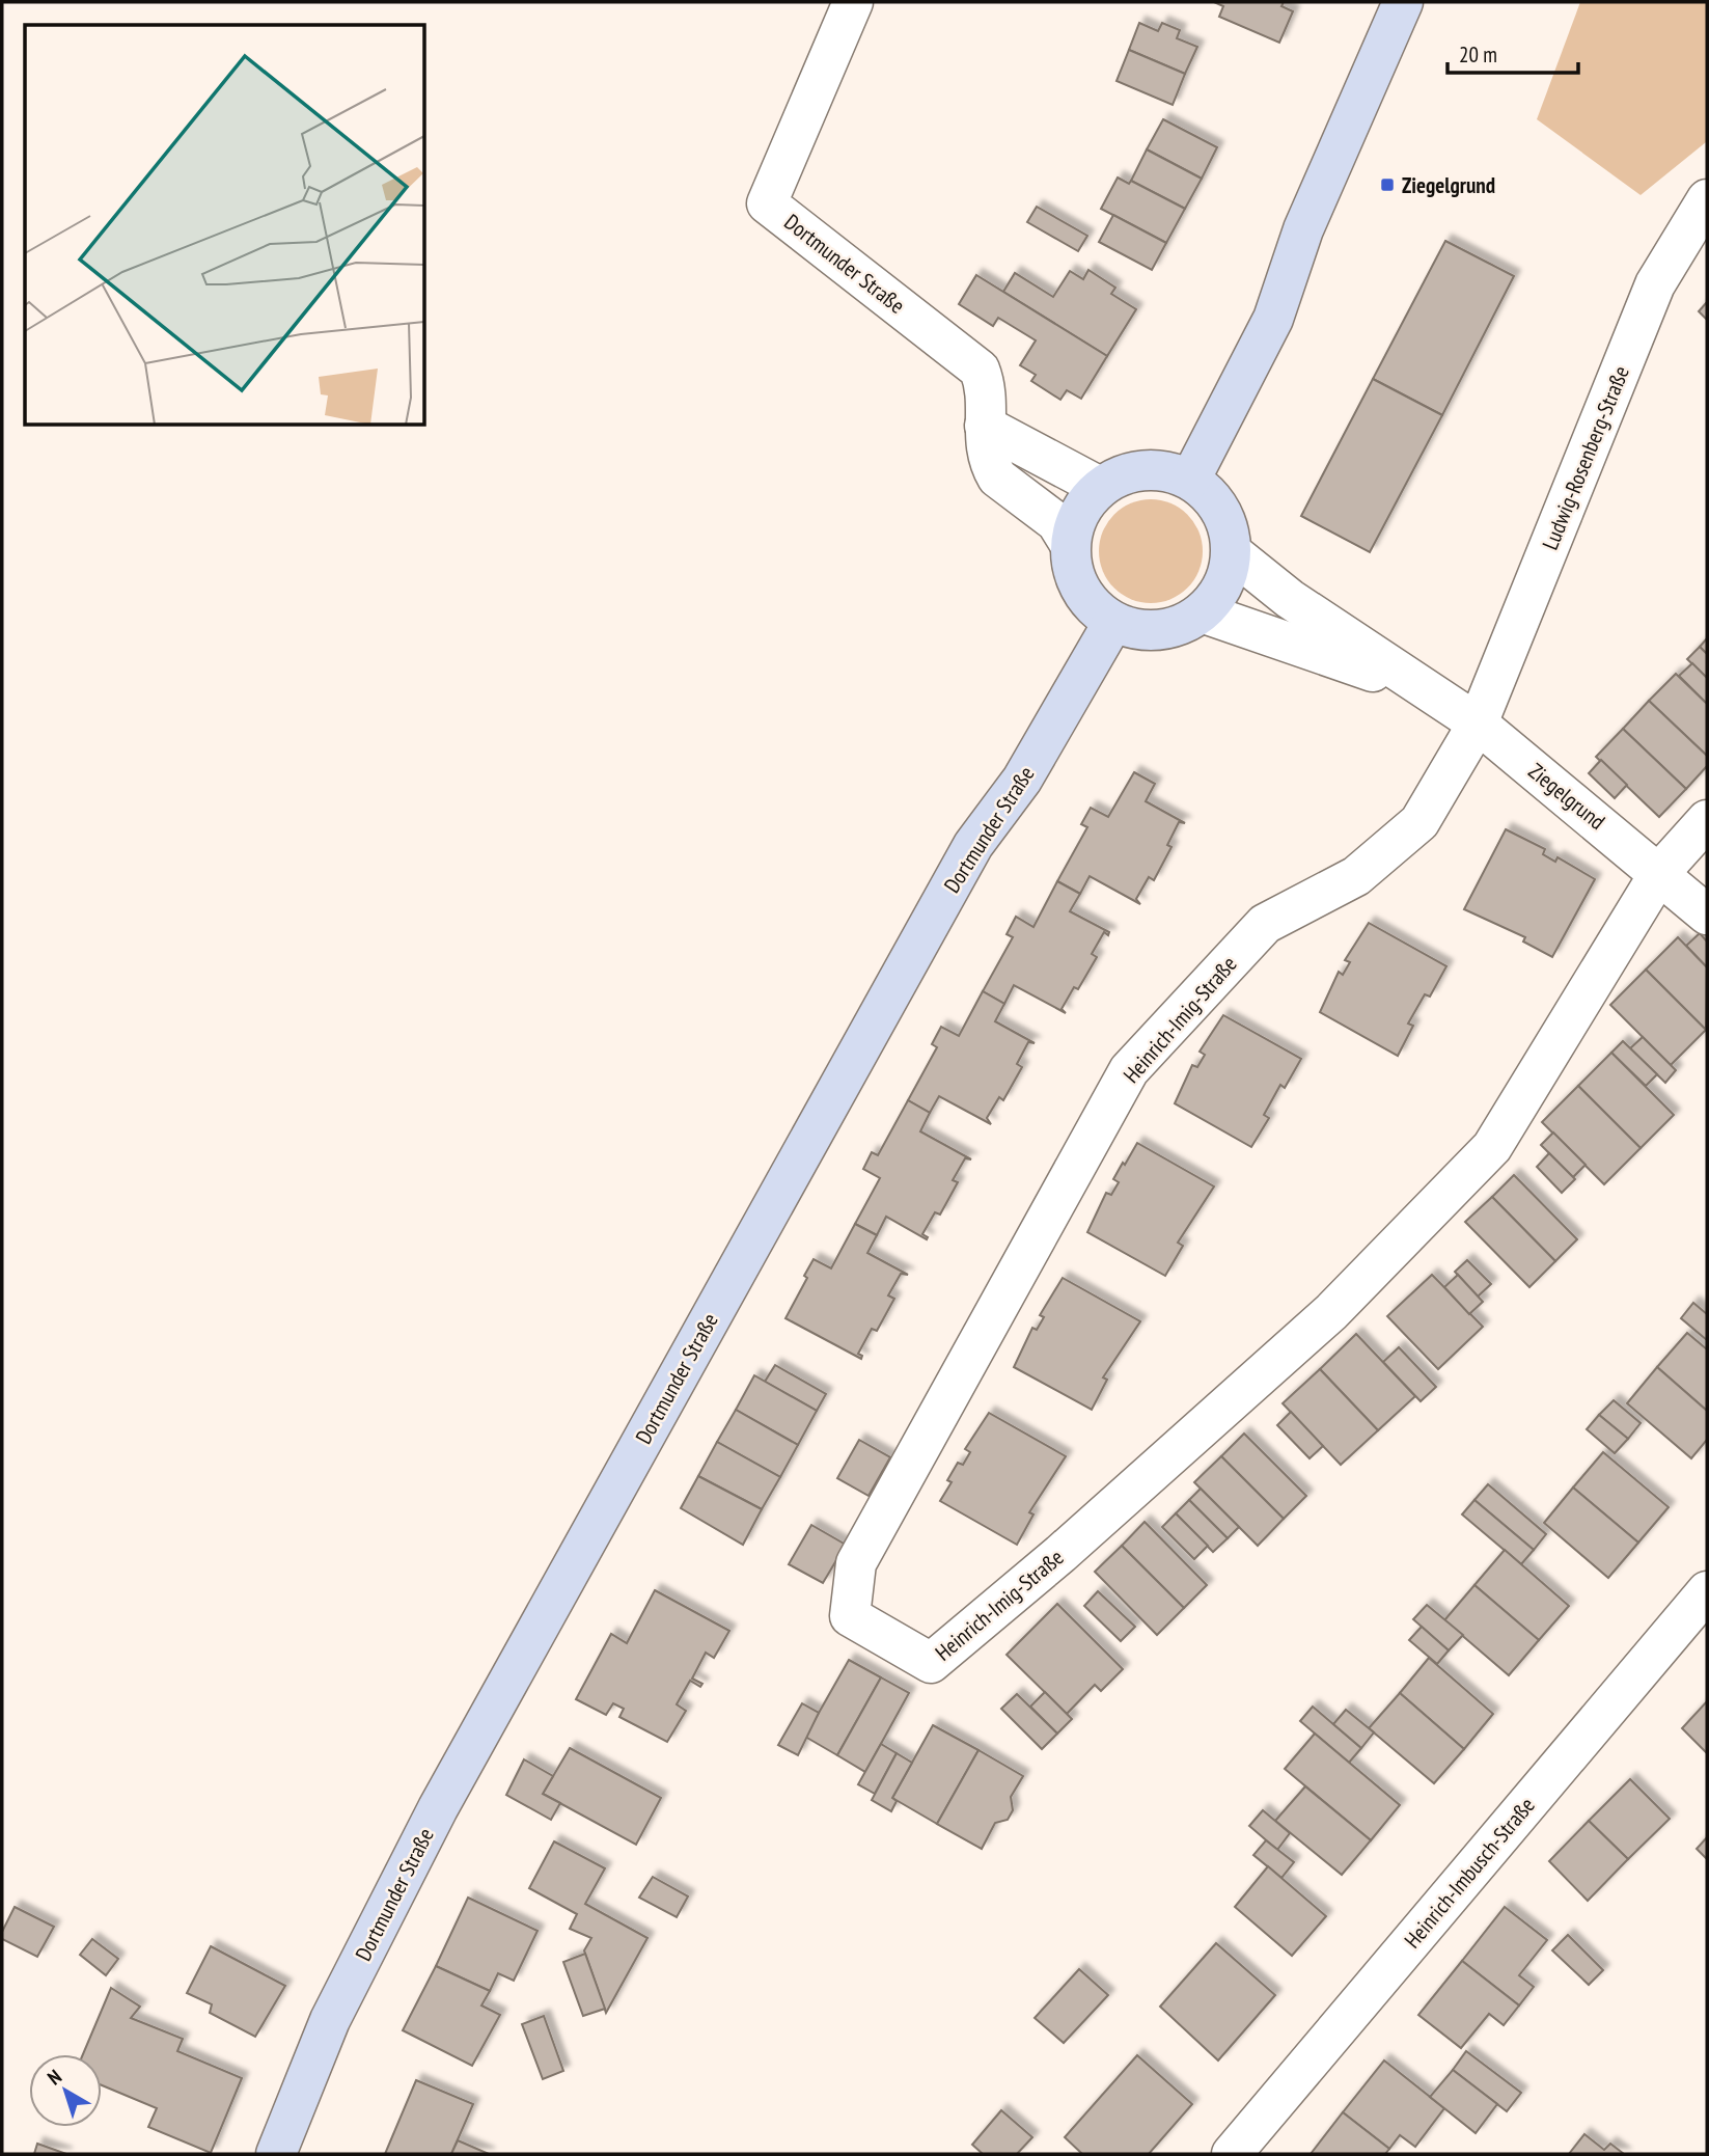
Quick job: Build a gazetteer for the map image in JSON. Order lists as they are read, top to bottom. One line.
{"streets":{"main road":["Dortmunder Straße"],"street":["Ludwig-Rosenberg-Straße","Ziegelgrund","Heinrich-Imig-Straße","Heinrich-Imbusch-Straße"]},"crossings":[["Dortmunder Straße","Ziegelgrund"],["Ludwig-Rosenberg-Straße","Ziegelgrund"],["Ludwig-Rosenberg-Straße","Heinrich-Imig-Straße"],["Ziegelgrund","Heinrich-Imig-Straße"]],"places":{"transit":["Ziegelgrund"]},"scale_bar":"20 m","north":"top left"}
